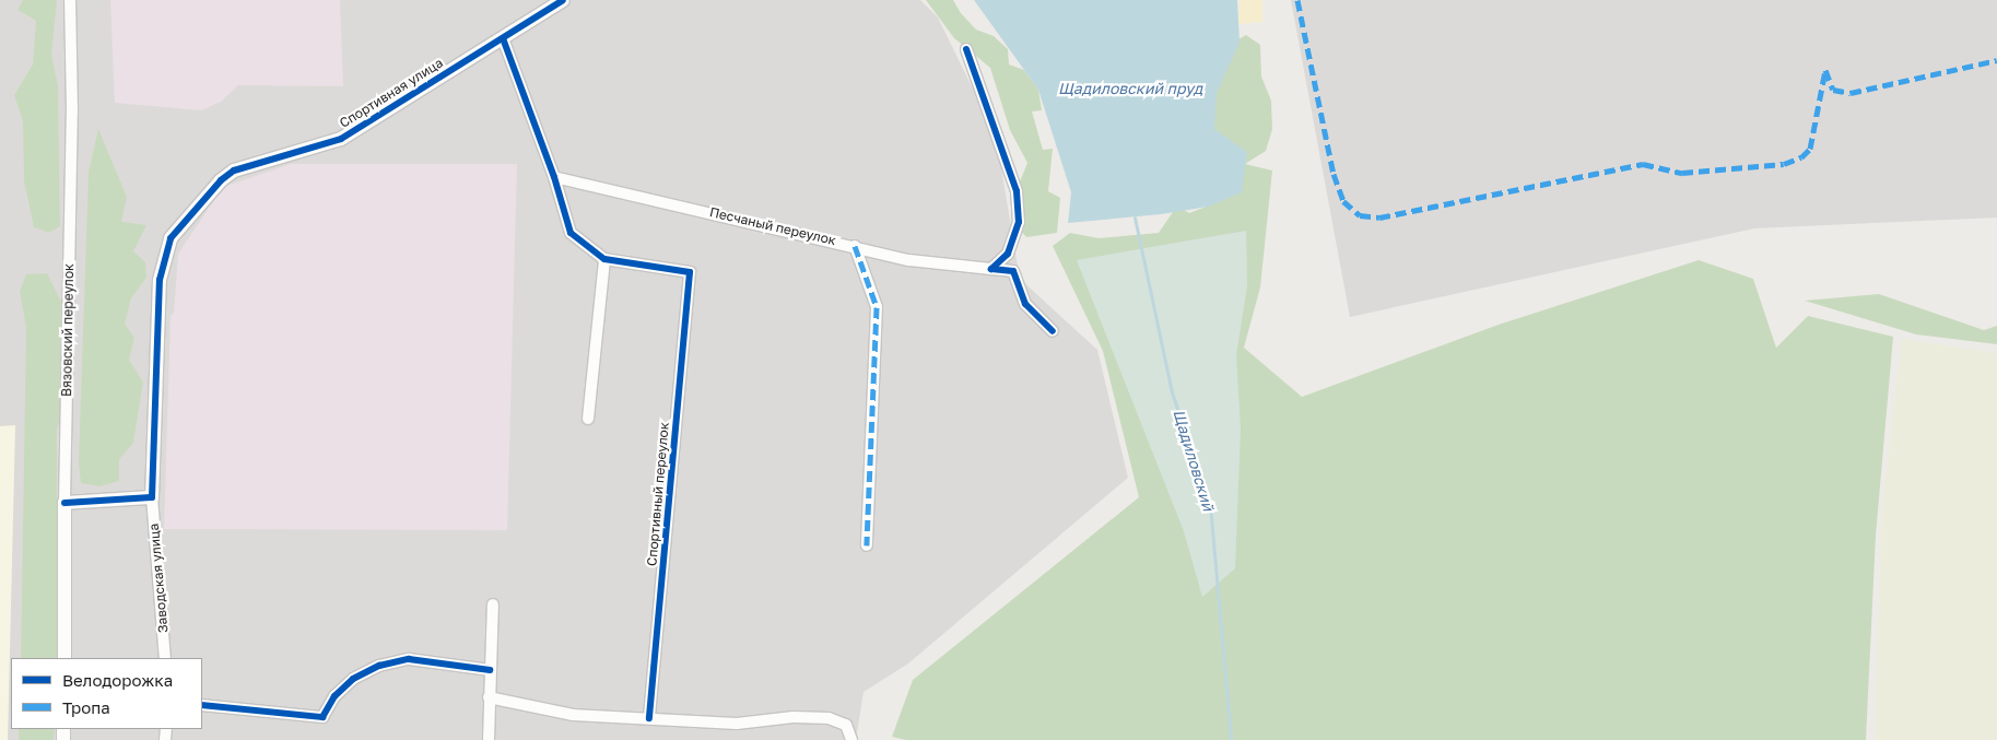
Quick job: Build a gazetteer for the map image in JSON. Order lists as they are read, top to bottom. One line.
{"streets":{"street":["Спортивная улица","Песчаный переулок","Вязовский переулок","Спортивный переулок","Заводская улица"]},"crossings":[["Спортивная улица","Заводская улица"]],"water":["Щадиловский пруд","Щадиловский"],"legend":["Велодорожка","Тропа"]}
